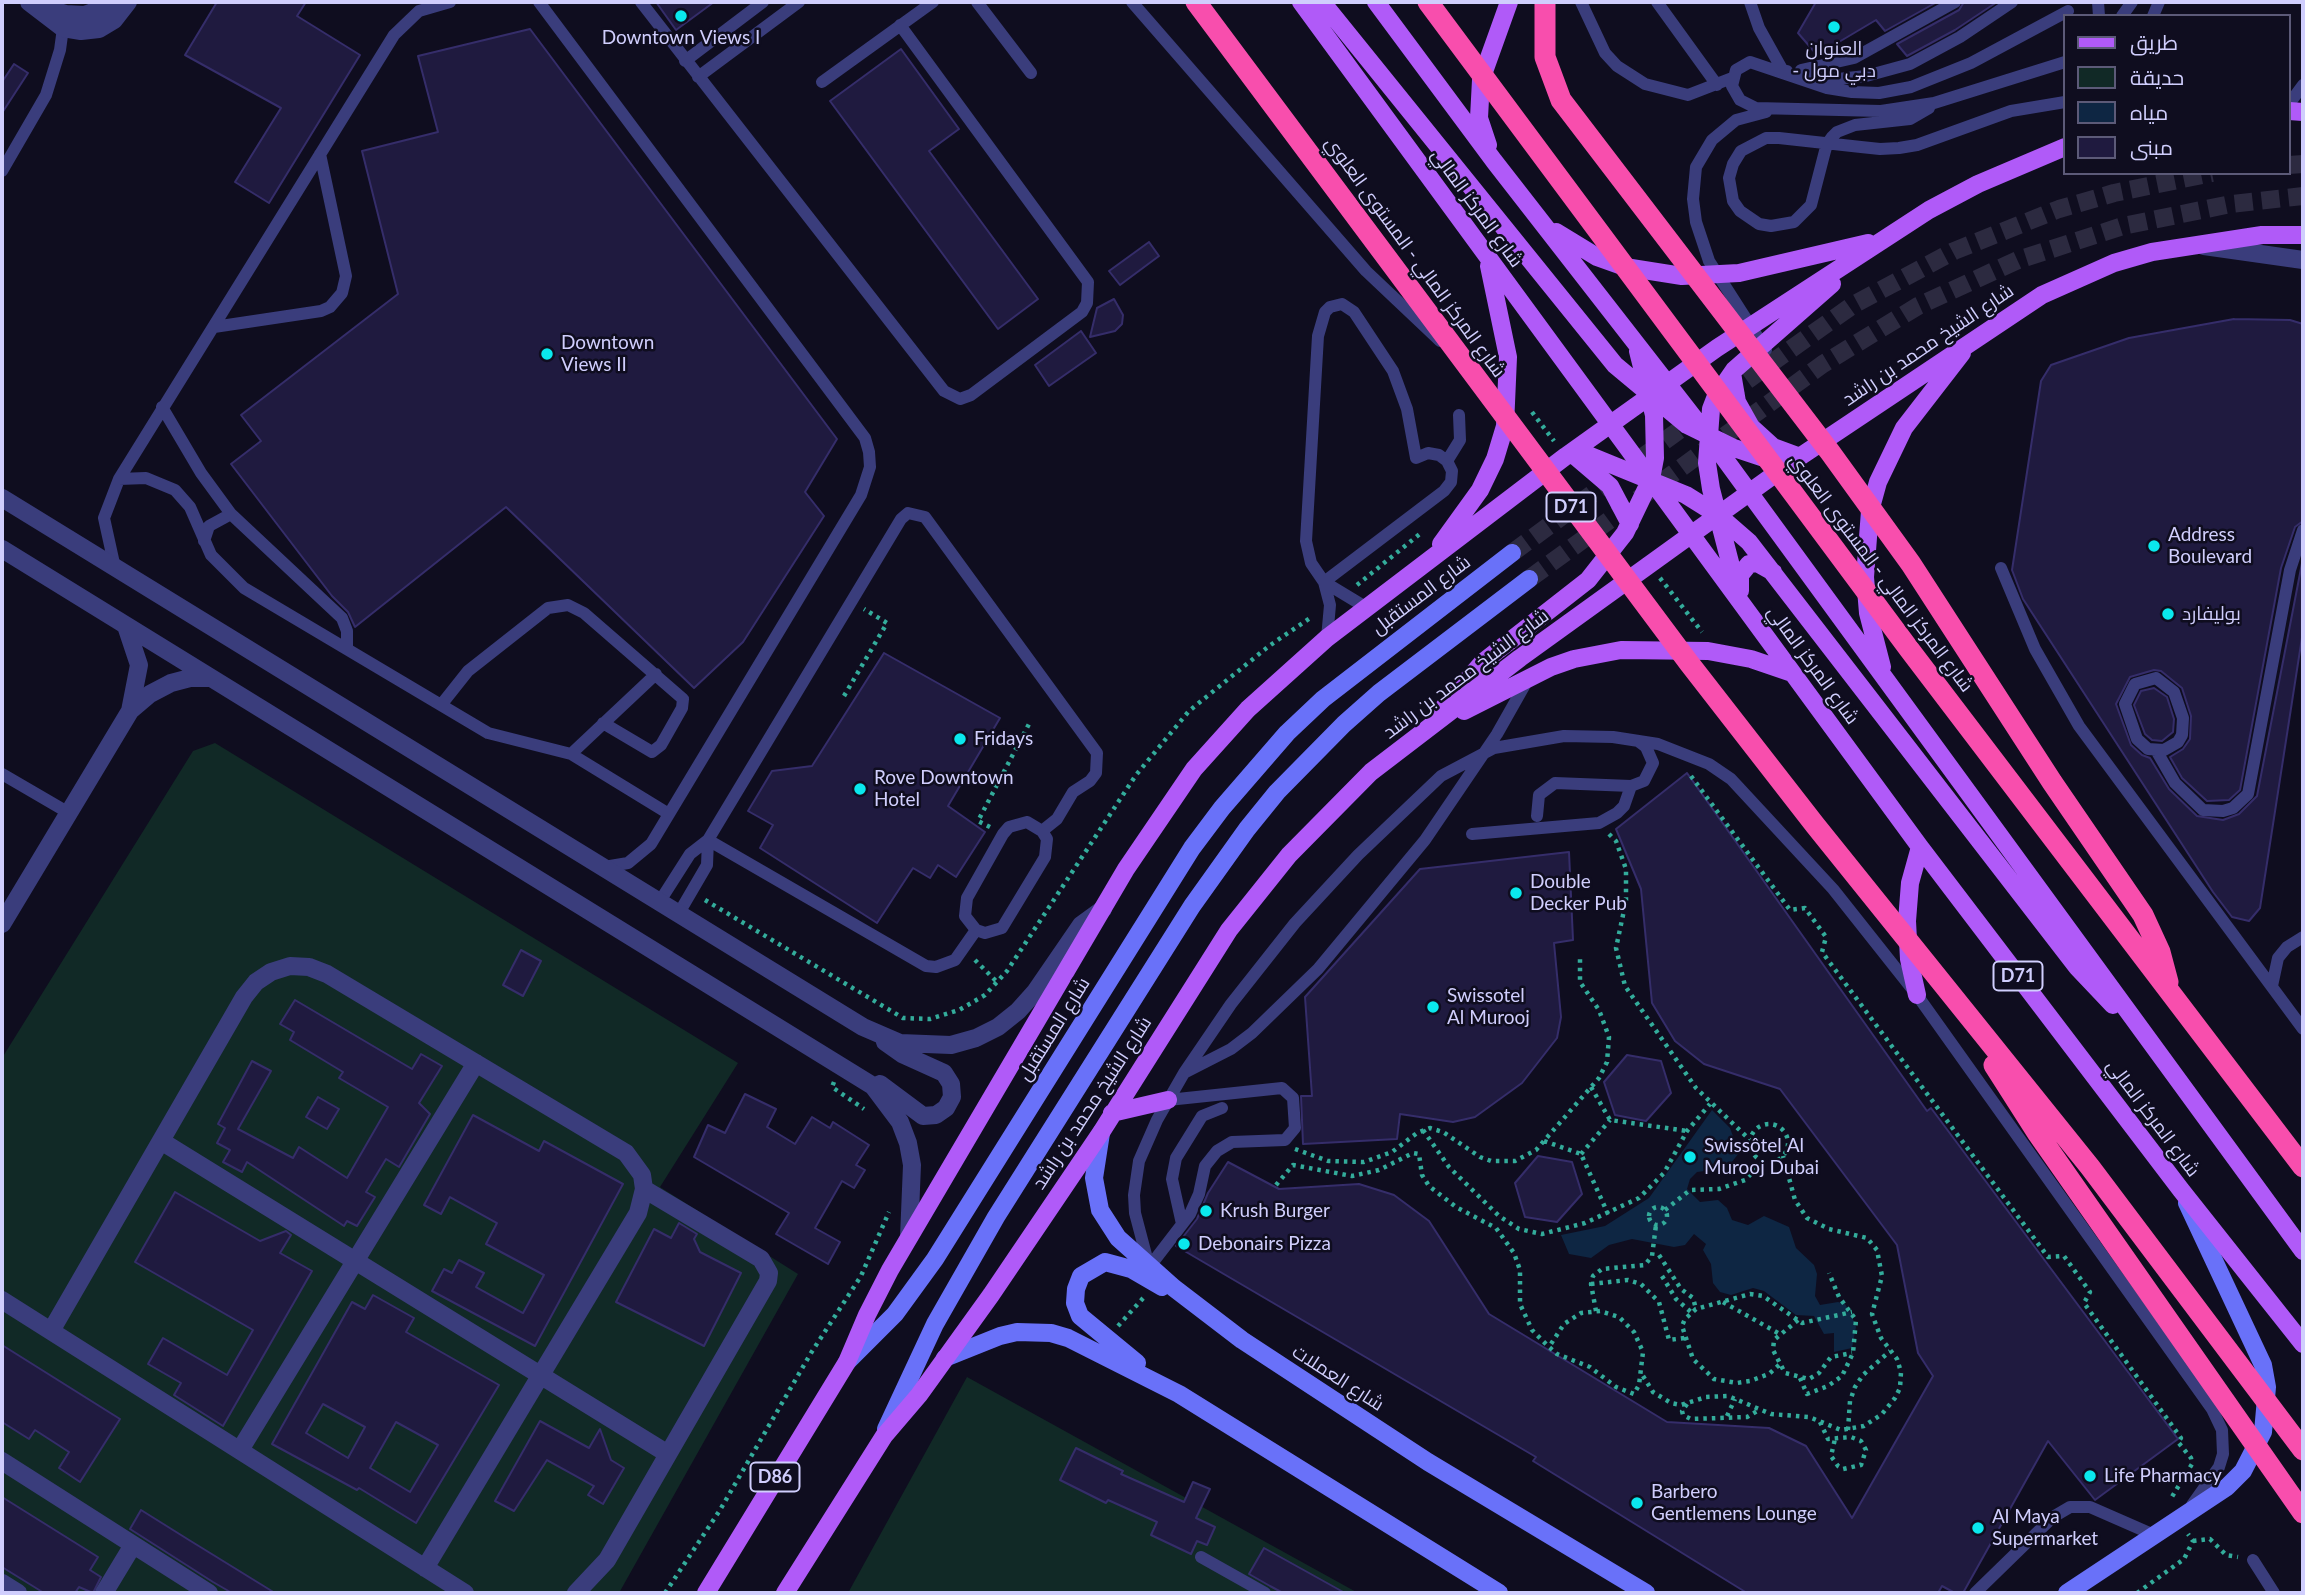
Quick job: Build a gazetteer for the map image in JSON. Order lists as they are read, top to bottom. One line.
{"streets":{"highway":["شارع المركز المالي - المستوى العلوي","D71"],"main road":["شارع المركز المالي","شارع الشيخ محمد بن راشد","شارع المستقبل","شارع العملات","D86"]},"crossings":[["شارع المركز المالي","شارع الشيخ محمد بن راشد"],["شارع الشيخ محمد بن راشد","شارع العملات"]],"places":["Downtown Views I","العنوان - دبي مول","Downtown Views II","Address Boulevard","بوليفارد","Fridays","Rove Downtown Hotel","Double Decker Pub","Swissotel Al Murooj","Swissôtel Al Murooj Dubai","Krush Burger","Debonairs Pizza","Life Pharmacy","Barbero Gentlemens Lounge","Al Maya Supermarket"],"legend":["طريق","حديقة","مياه","مبنى"]}
